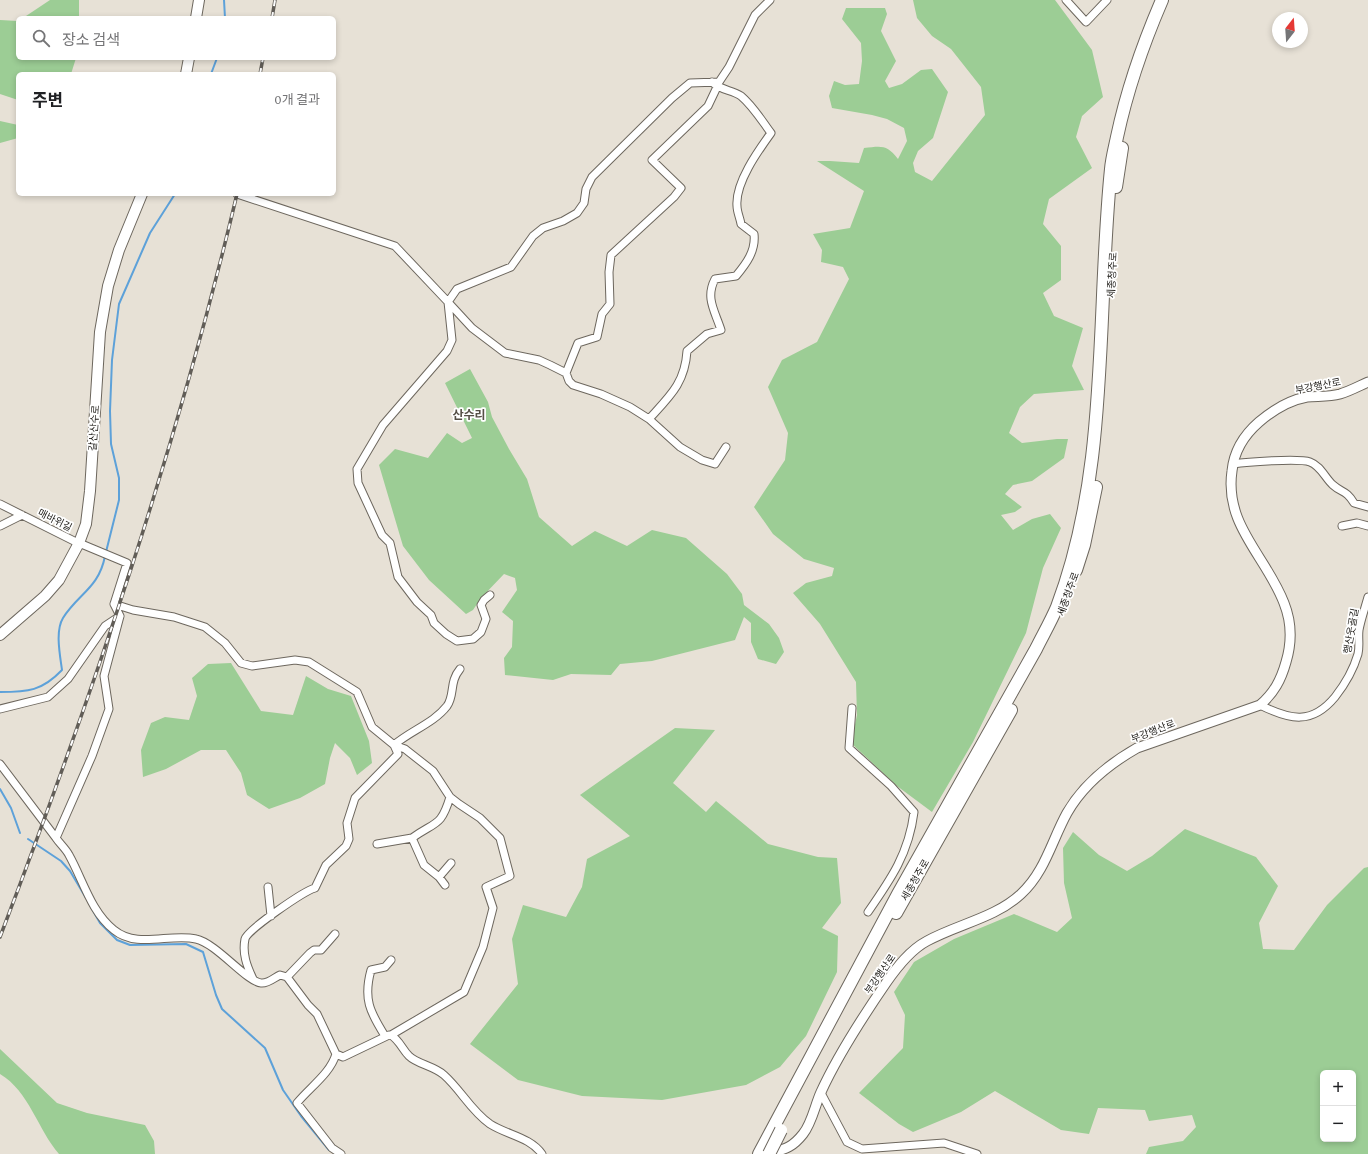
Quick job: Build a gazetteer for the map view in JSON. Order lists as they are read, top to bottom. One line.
{"streets":{"highway":["세종청주로"],"main road":["갈산산수로"],"street":["부강행산로","매바위길","행산웃골길"]},"crossings":[["부강행산로","행산웃골길"],["갈산산수로","매바위길"]],"districts":["산수리"],"north":"top","page":{"search":"장소 검색","heading":["주변","0개 결과"],"map_buttons":["+","−"]}}
